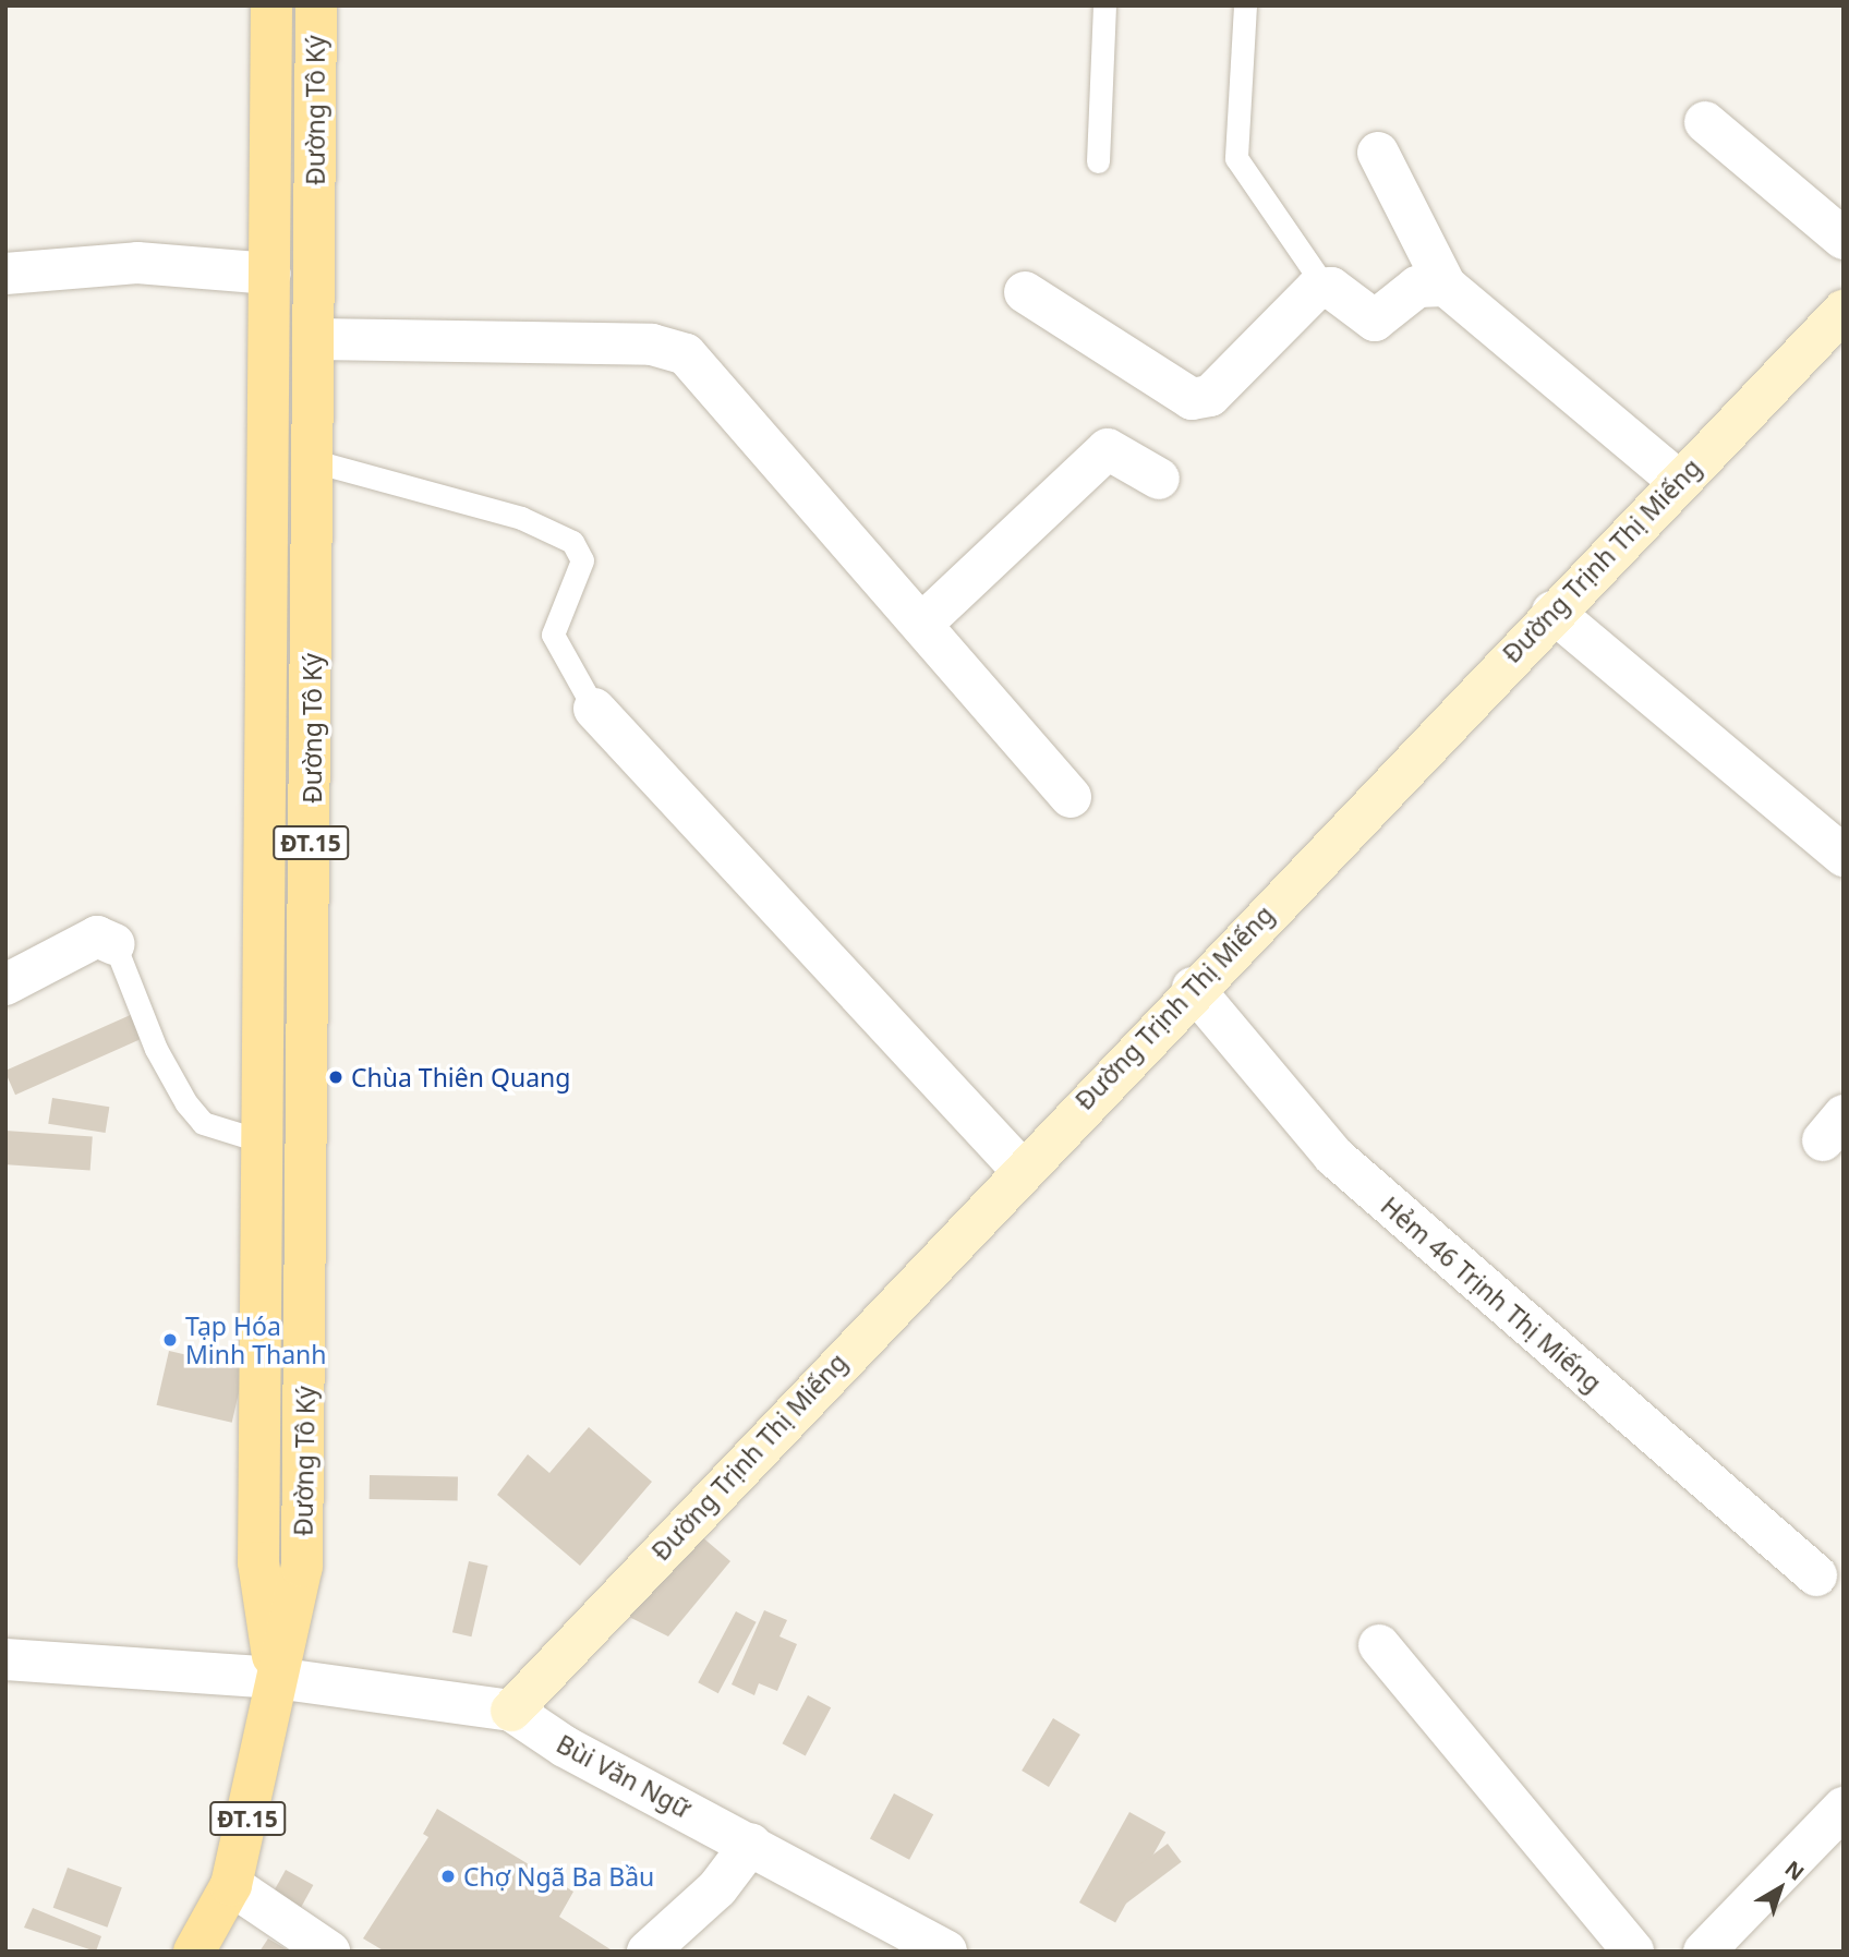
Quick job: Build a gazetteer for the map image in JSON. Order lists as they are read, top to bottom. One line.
{"streets":{"main road":["Đường Tô Ký","Đường Trịnh Thị Miếng","ĐT.15"],"street":["Hẻm 46 Trịnh Thị Miếng","Bùi Văn Ngữ"]},"crossings":[["Đường Tô Ký","Bùi Văn Ngữ"],["Đường Trịnh Thị Miếng","Hẻm 46 Trịnh Thị Miếng"],["Đường Trịnh Thị Miếng","Bùi Văn Ngữ"]],"places":["Chùa Thiên Quang","Tạp Hóa Minh Thanh","Chợ Ngã Ba Bầu"],"north":"top right"}
